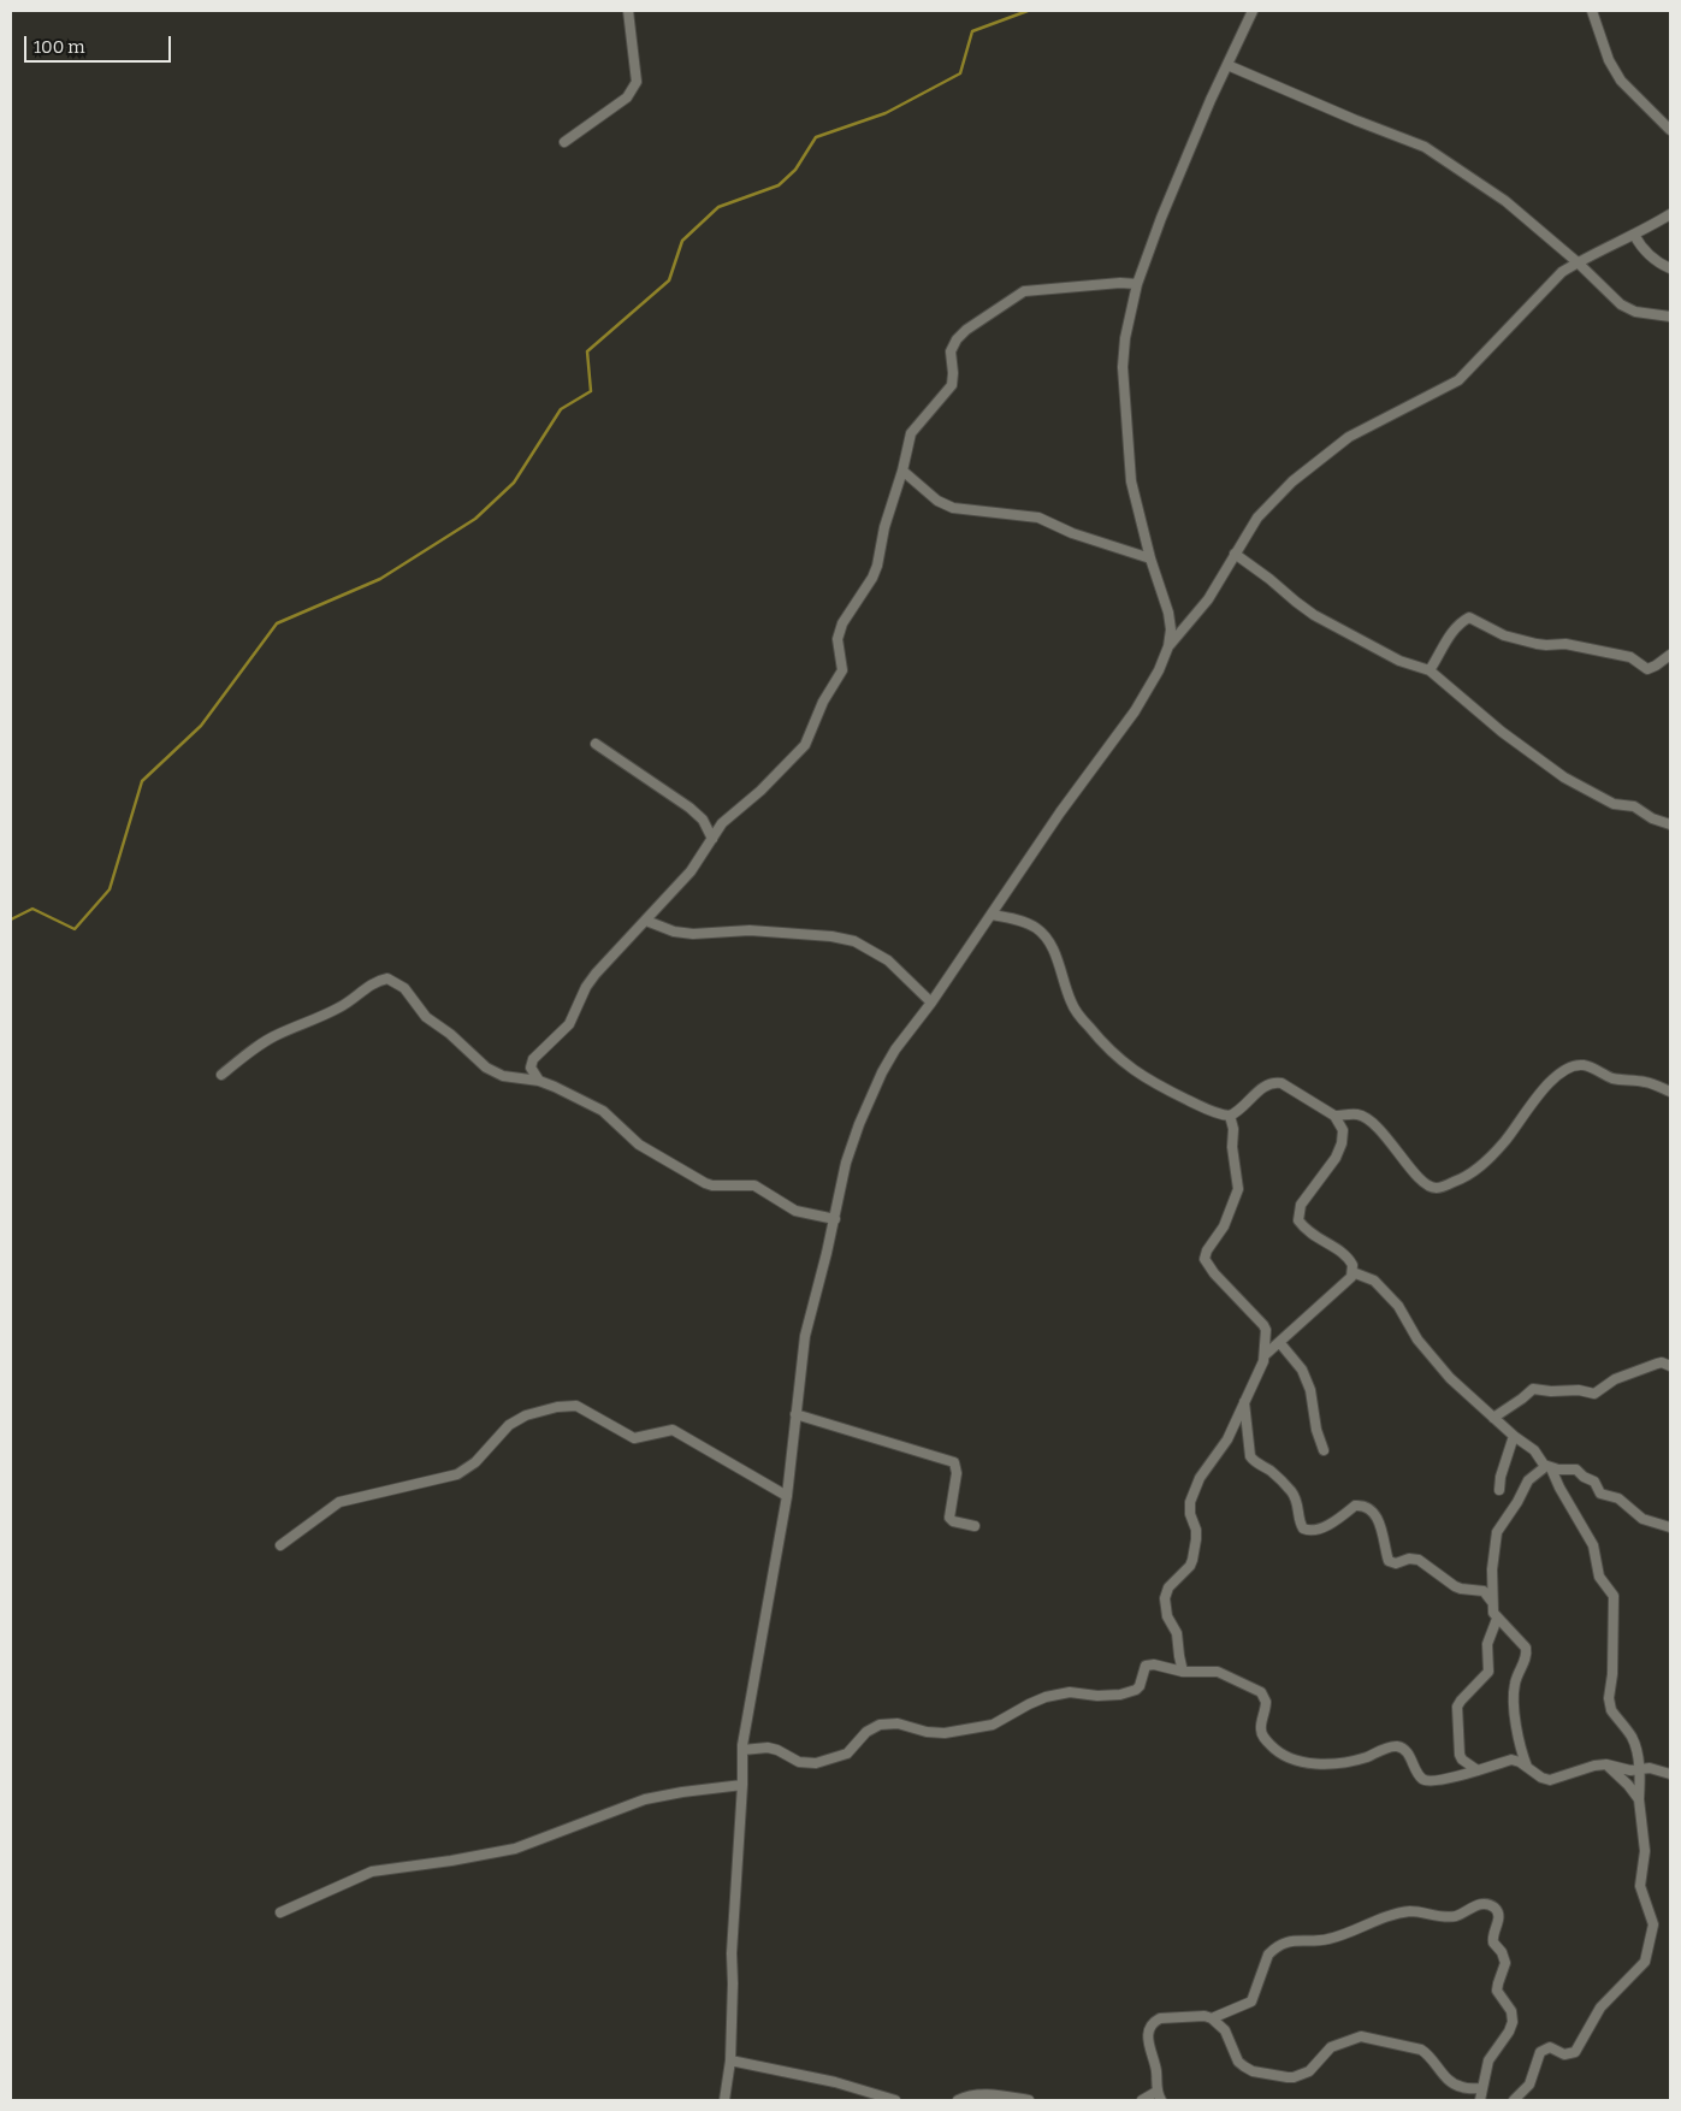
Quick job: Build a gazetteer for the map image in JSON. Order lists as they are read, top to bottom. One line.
{"scale_bar":"100 m"}
